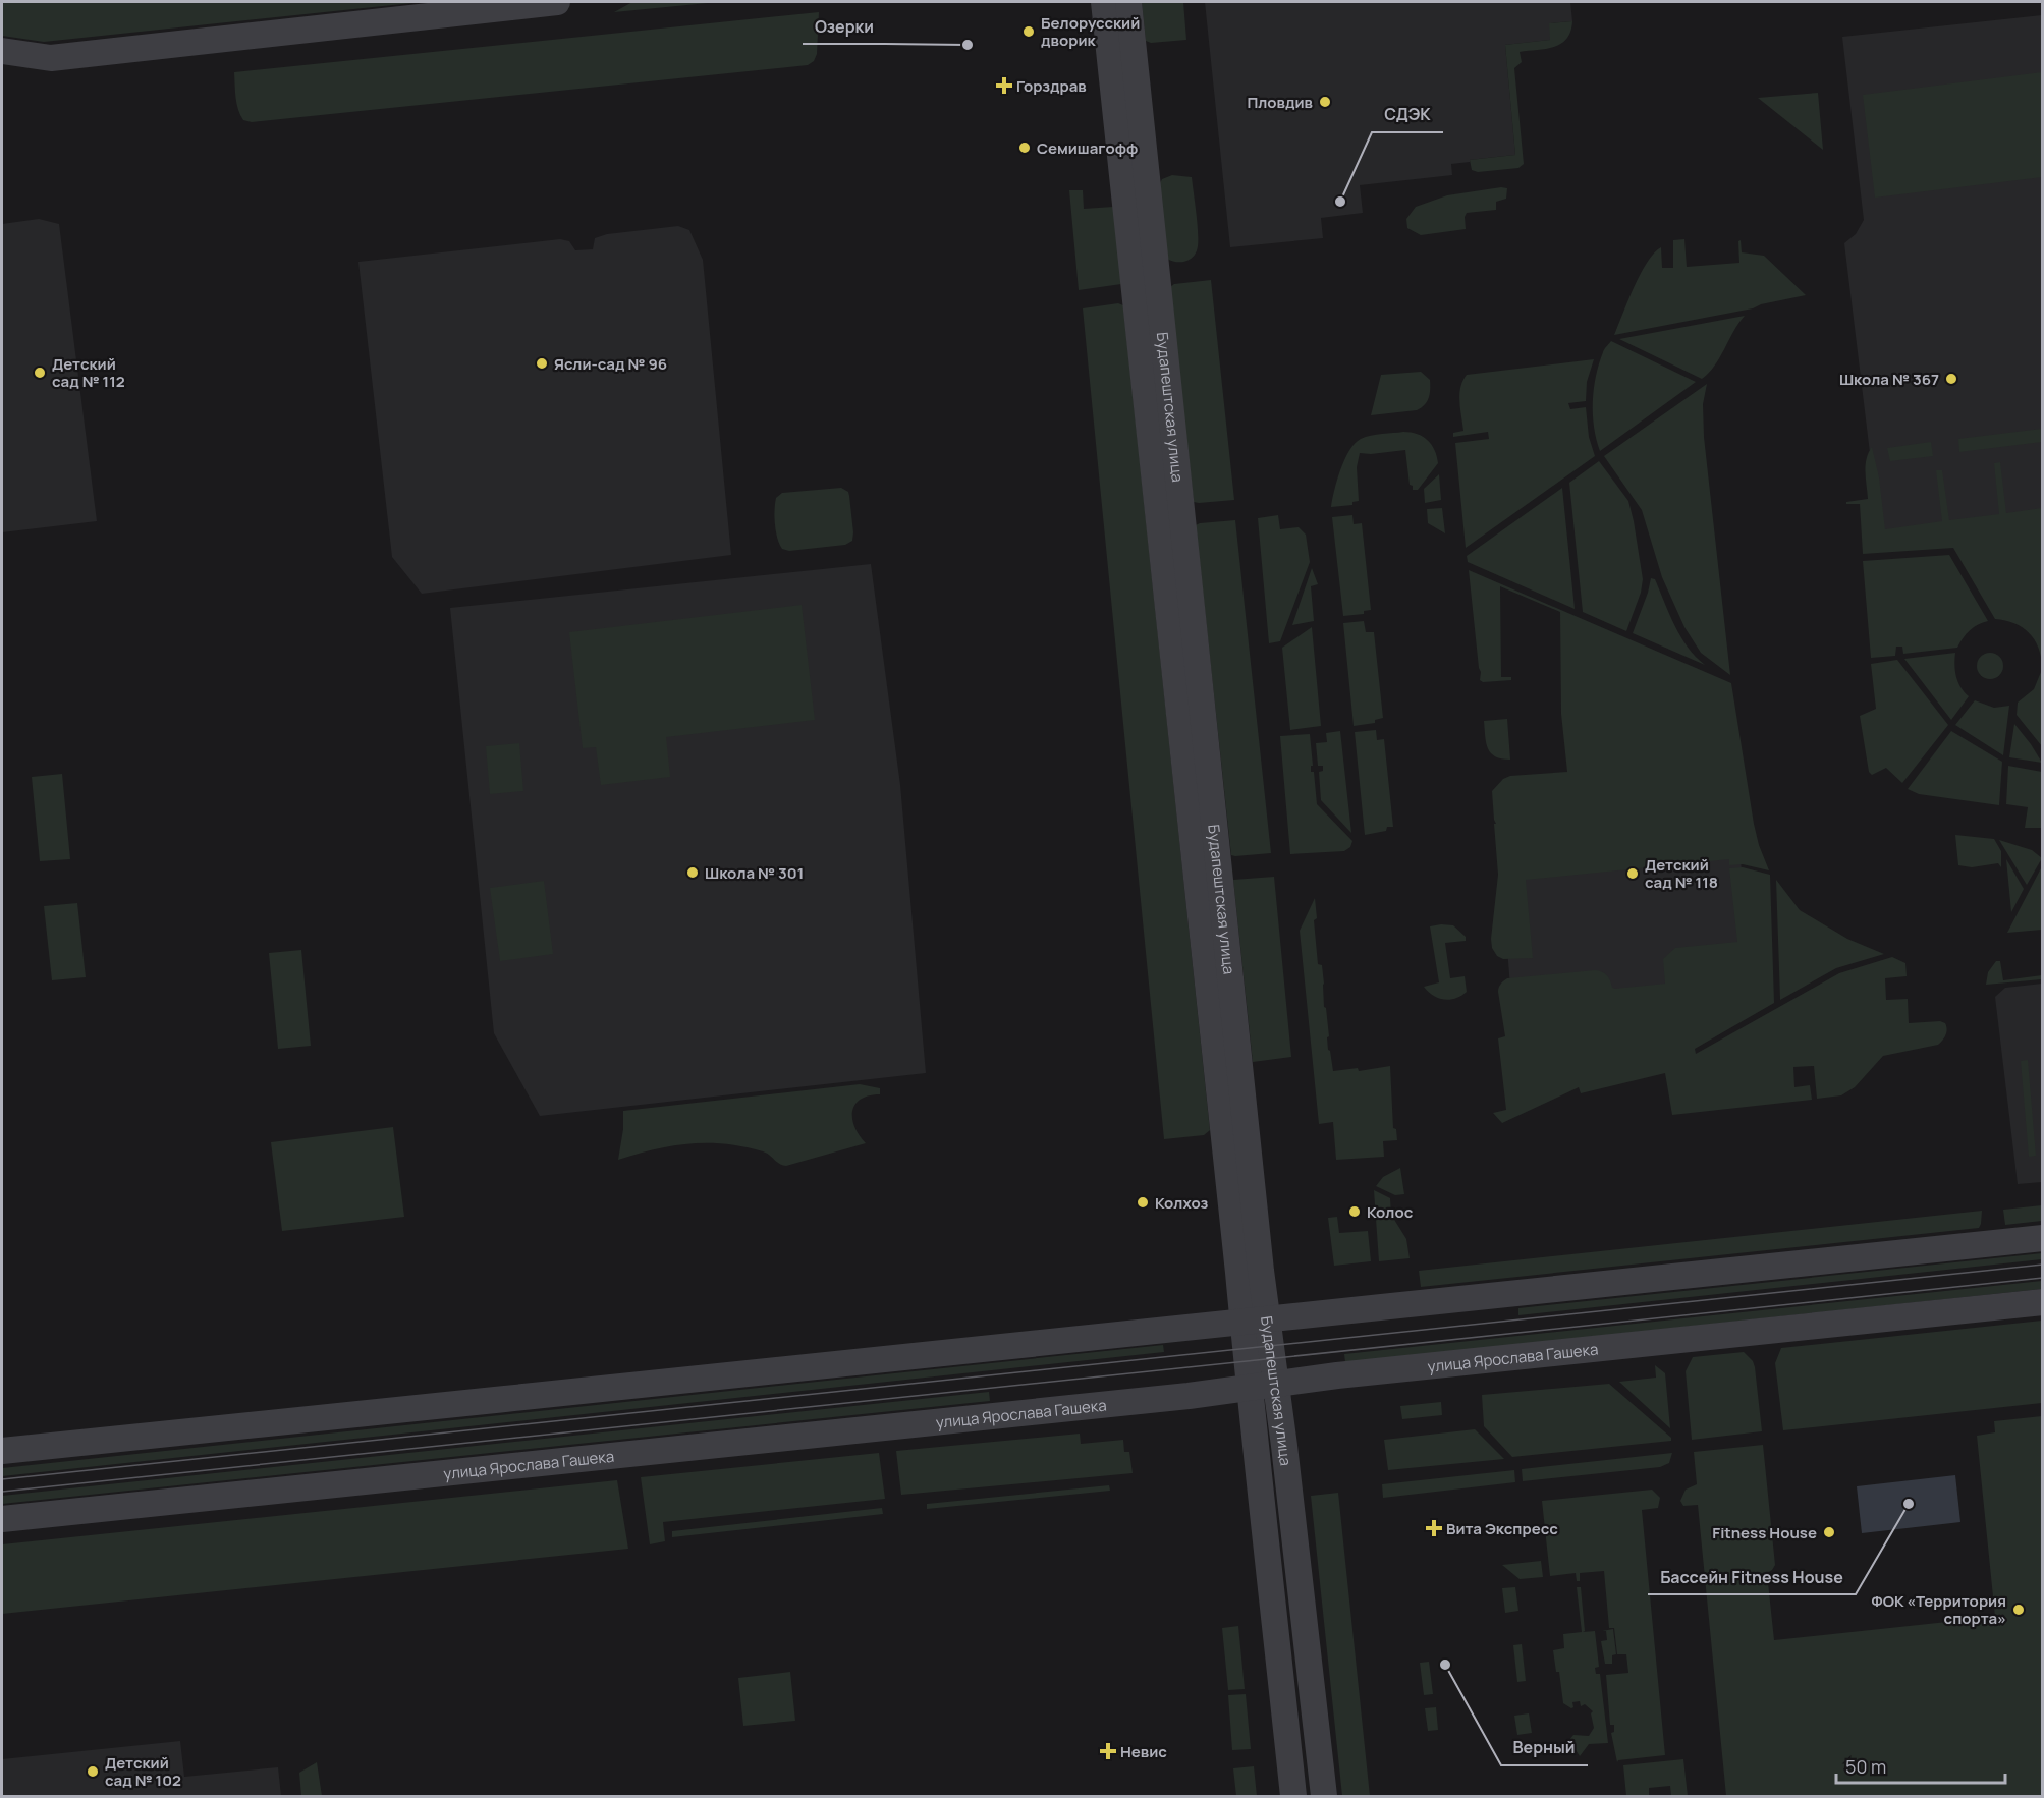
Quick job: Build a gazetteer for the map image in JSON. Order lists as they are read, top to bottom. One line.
{"streets":{"street":["Будапештская улица","улица Ярослава Гашека"]},"crossings":[["Будапештская улица","улица Ярослава Гашека"]],"places":{"other":["Белорусский дворик","Озерки","Пловдив","Семишагофф","СДЭК","Ясли-сад № 96","Детский сад № 112","Школа № 367","Школа № 301","Детский сад № 118","Колхоз","Колос","Бассейн Fitness House","Fitness House","ФОК «Территория спорта»","Верный","Детский сад № 102"],"health":["Горздрав","Вита Экспресс","Невис"]},"scale_bar":"50 m"}
